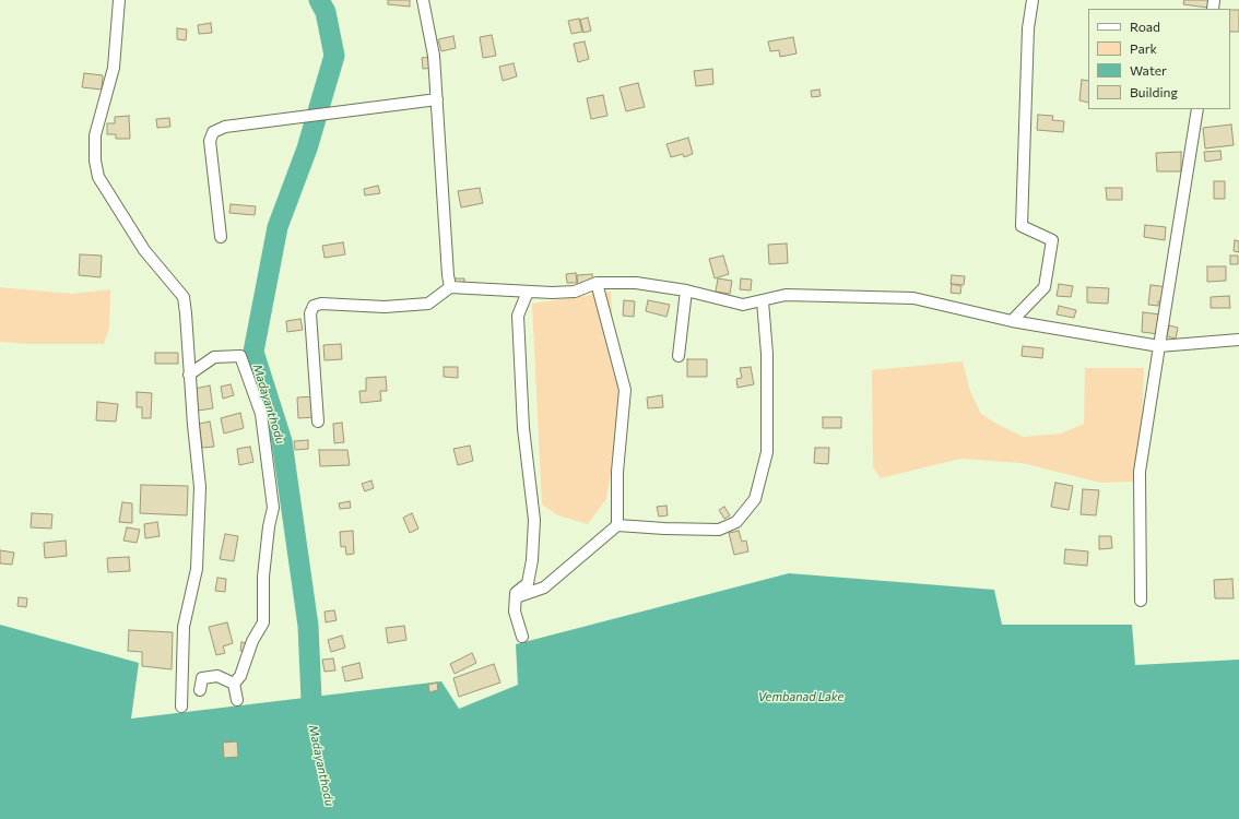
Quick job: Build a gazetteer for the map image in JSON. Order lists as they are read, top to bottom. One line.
{"water":["Madayanthodu","Vembanad Lake"],"legend":["Road","Park","Water","Building"]}
